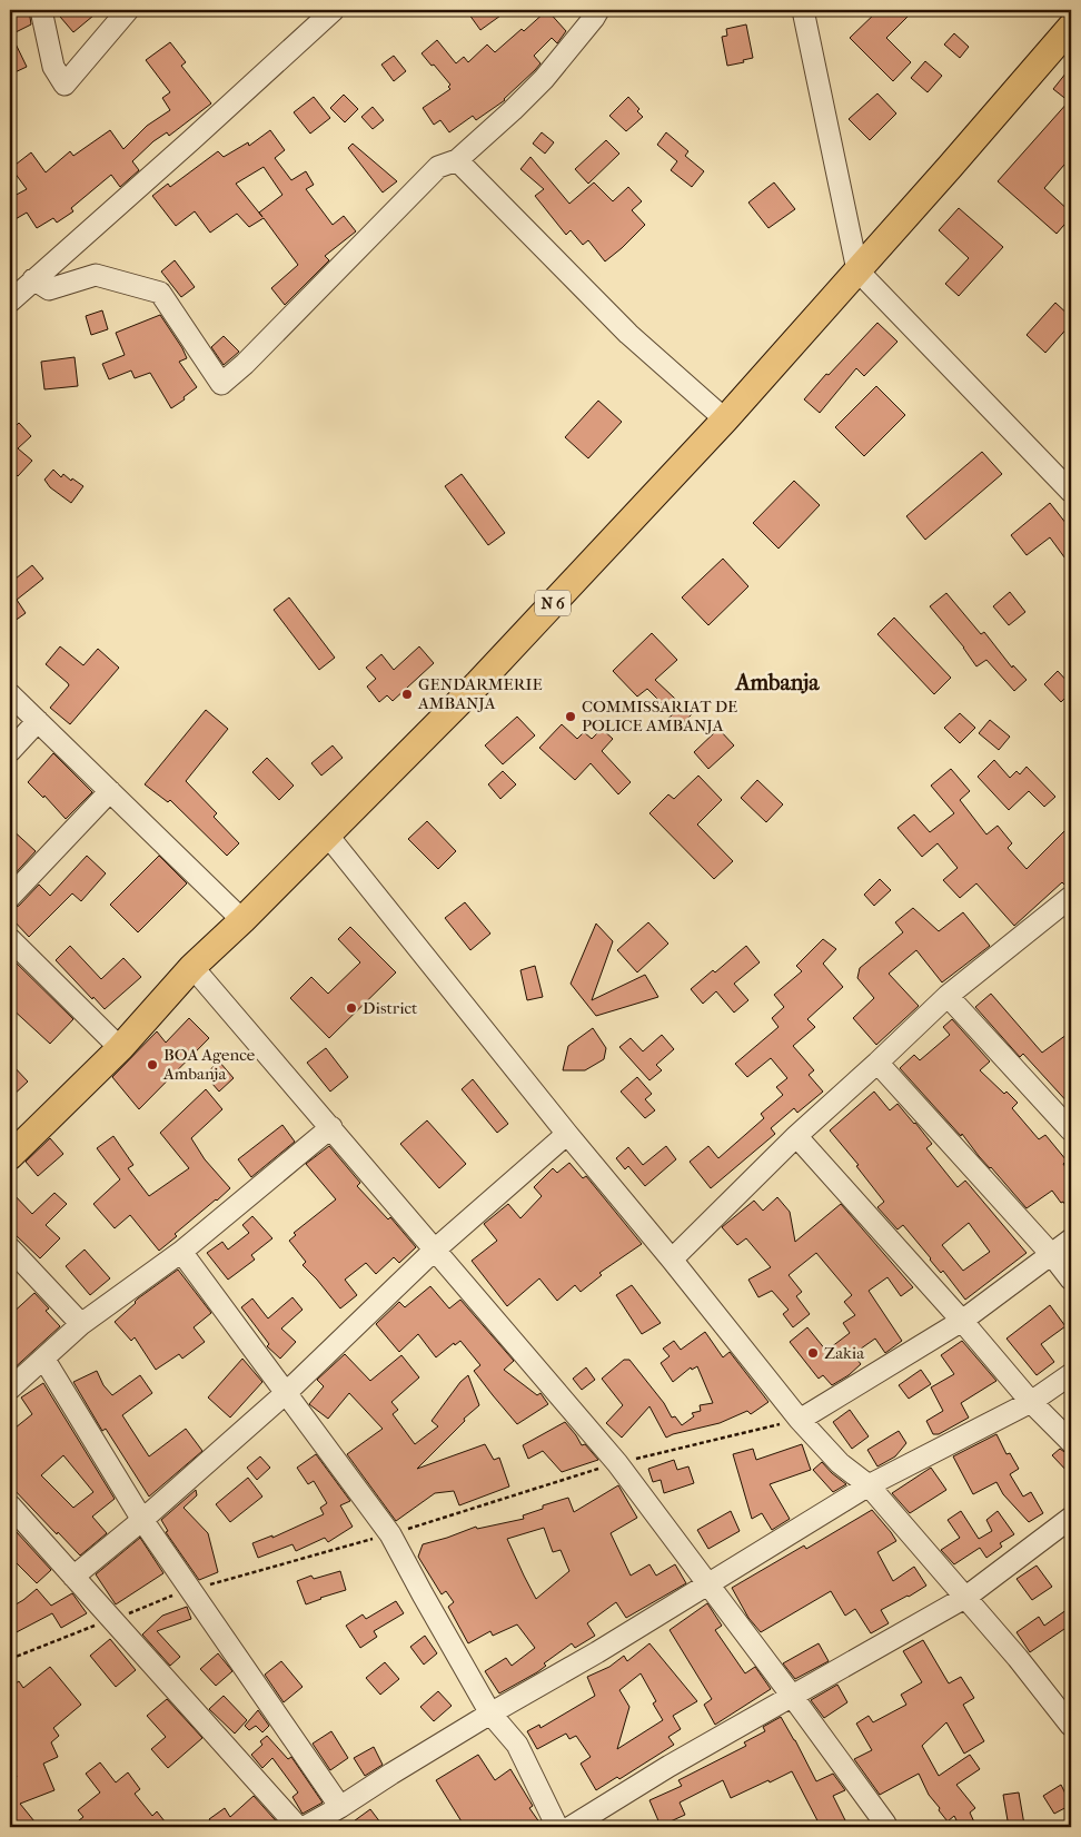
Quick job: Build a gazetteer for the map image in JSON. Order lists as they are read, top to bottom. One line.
{"streets":{"main road":["N 6"]},"districts":["Ambanja"],"places":["GENDARMERIE AMBANJA","COMMISSARIAT DE POLICE AMBANJA","District","BOA Agence Ambanja","Zakia"]}
